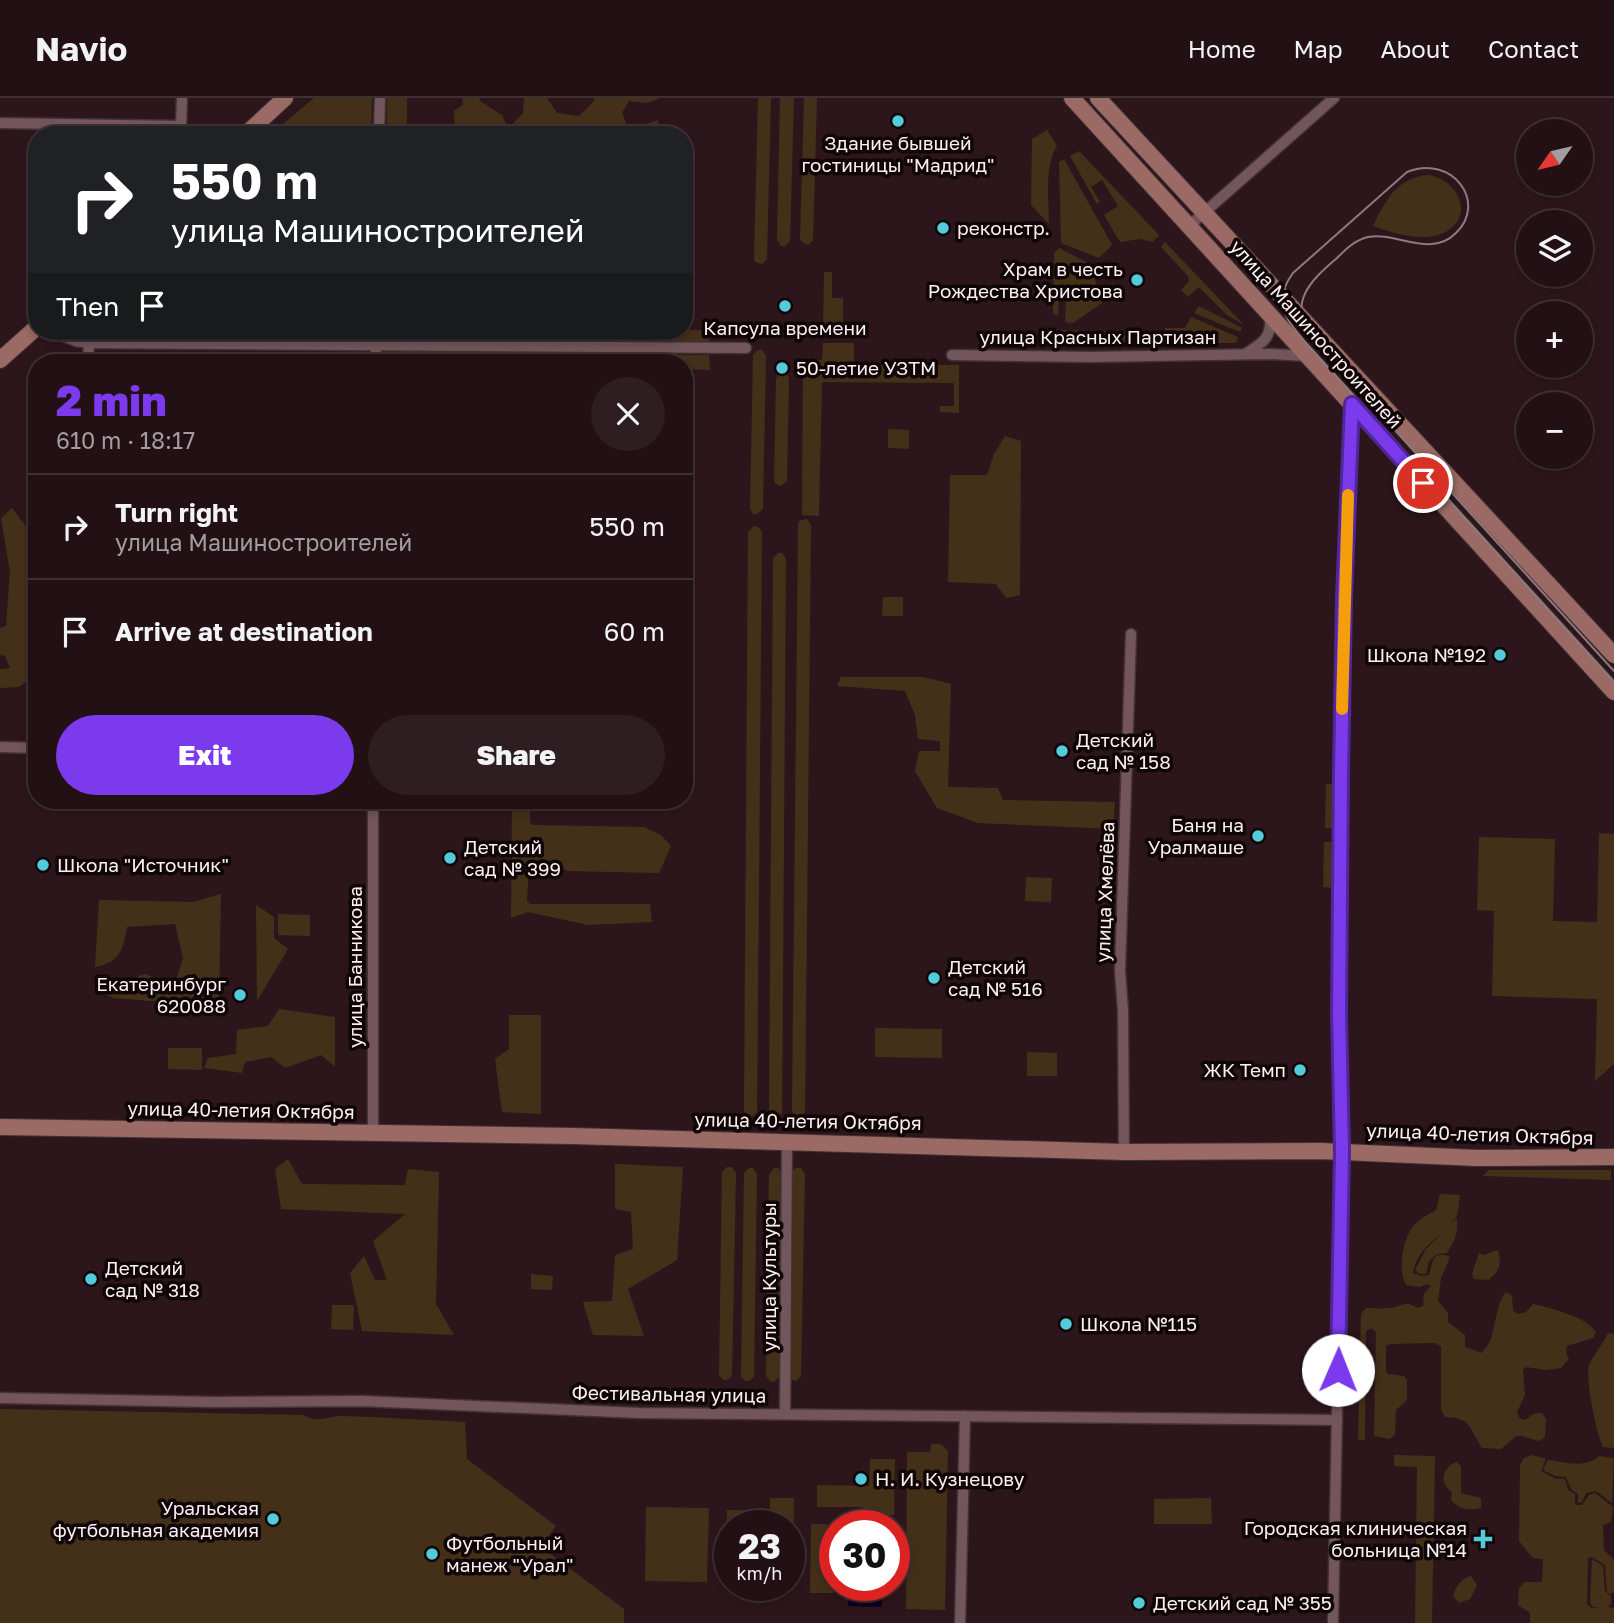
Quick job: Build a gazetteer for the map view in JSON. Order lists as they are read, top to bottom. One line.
{"streets":{"main road":["улица Машиностроителей","улица 40-летия Октября"],"street":["улица Красных Партизан","улица Хмелёва","улица Банникова","улица Культуры","Фестивальная улица"]},"crossings":[["улица Машиностроителей","улица Красных Партизан"],["улица Хмелёва","улица 40-летия Октября"],["улица Банникова","улица 40-летия Октября"],["улица 40-летия Октября","улица Культуры"],["улица Культуры","Фестивальная улица"]],"places":{"other":["Здание бывшей гостиницы \"Мадрид\"","реконстр.","Храм в честь Рождества Христова","Капсула времени","50-летие УЗТМ","Школа №192","Детский сад № 158","Баня на Уралмаше","Детский сад № 399","Школа \"Источник\"","Детский сад № 516","Екатеринбург 620088","ЖК Темп","Детский сад № 318","Школа №115","Н. И. Кузнецову","Уральская футбольная академия","Футбольный манеж \"Урал\"","Детский сад № 355"],"health":["Городская клиническая больница №14"]},"north":"bottom left","page":{"header":"Navio","nav":["Home","Map","About","Contact"],"map_buttons":["+","−"],"turn":["550 m","улица Машиностроителей"],"then":"Then","heading":["2 min","610 m · 18:17"],"list":[{"name":"Turn right","note":"улица Машиностроителей","value":"550 m"},{"name":"Arrive at destination","value":"60 m"}],"buttons":["Exit","Share"],"speed":"23 km/h","limit":"30"}}
